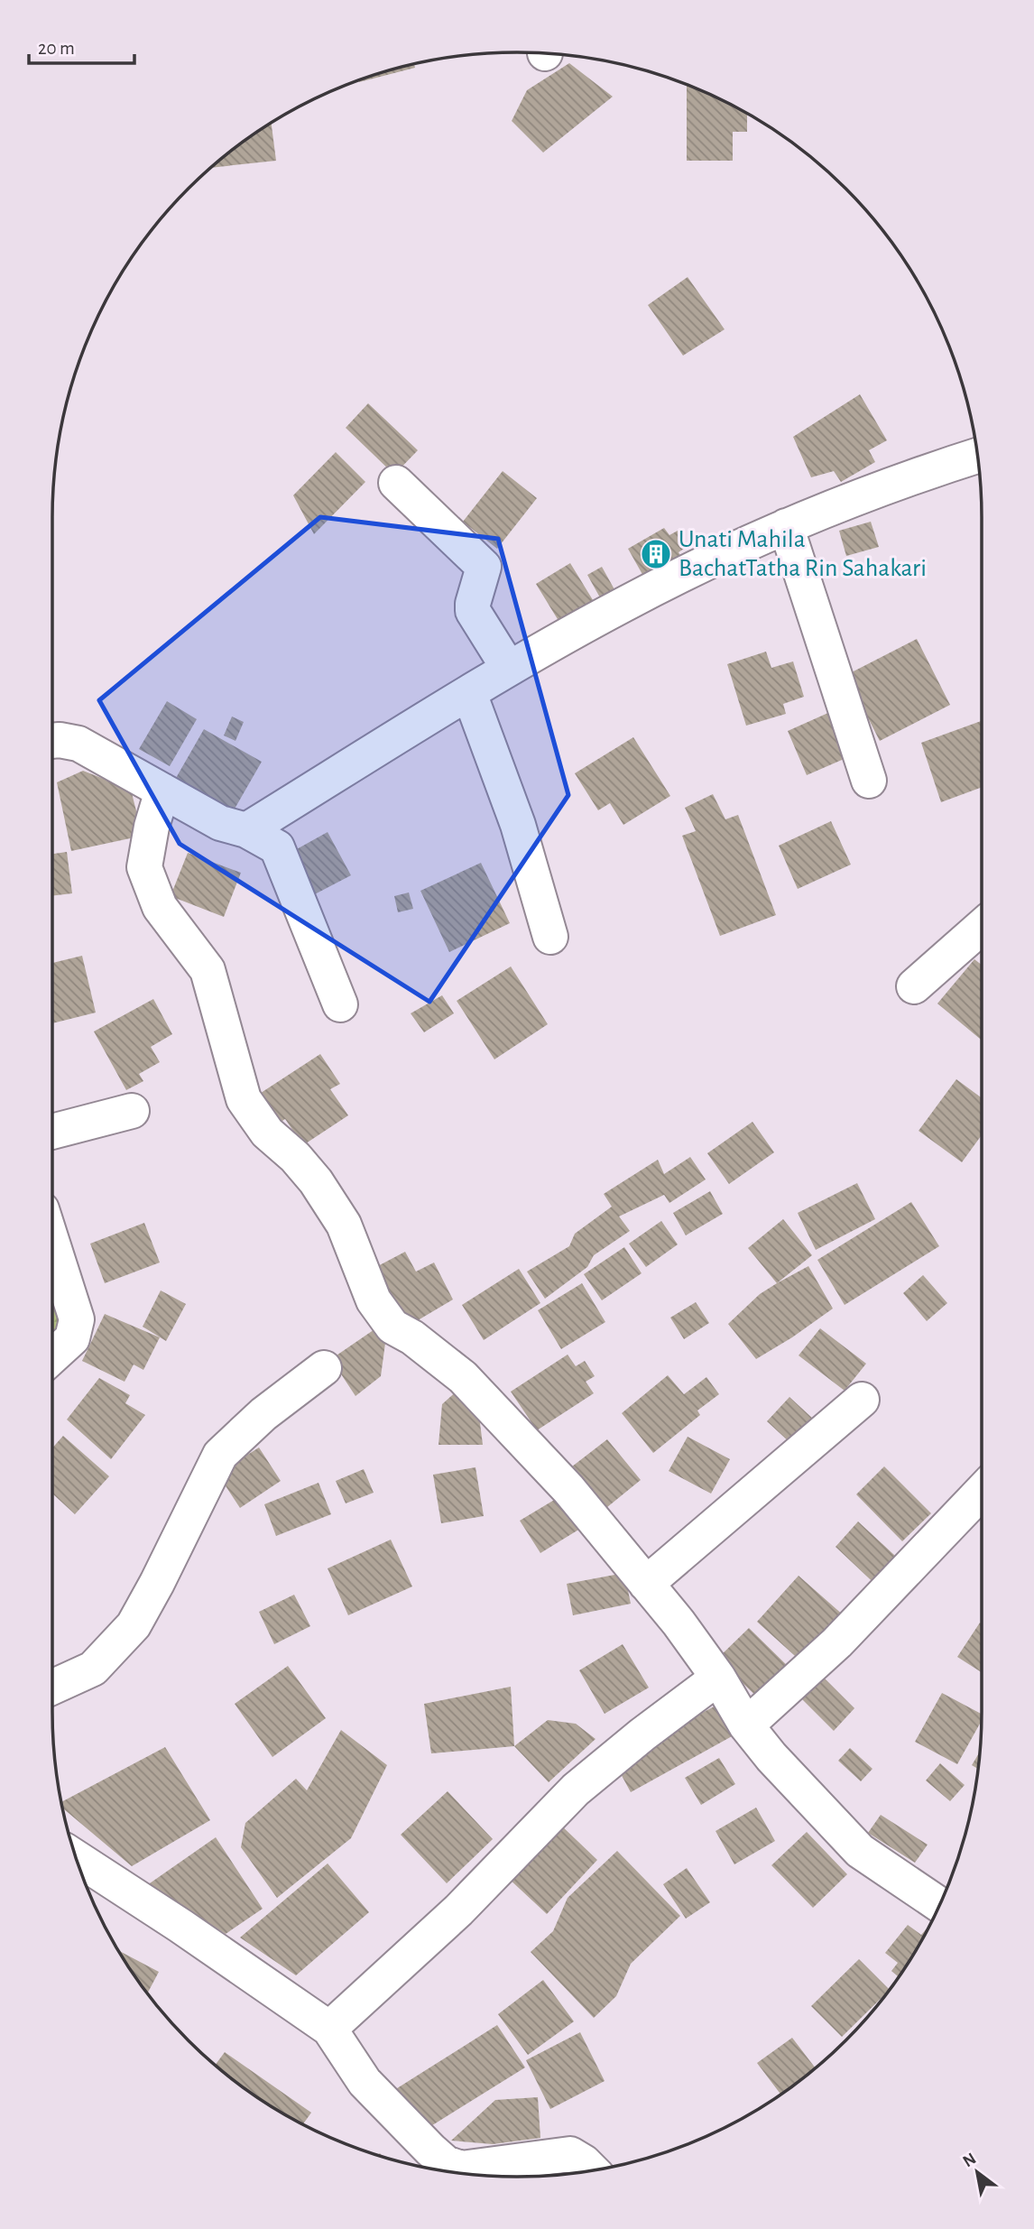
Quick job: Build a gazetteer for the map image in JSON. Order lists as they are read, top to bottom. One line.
{"places":{"building":["Unati Mahila BachatTatha Rin Sahakari"]},"scale_bar":"20 m","north":"top left"}
